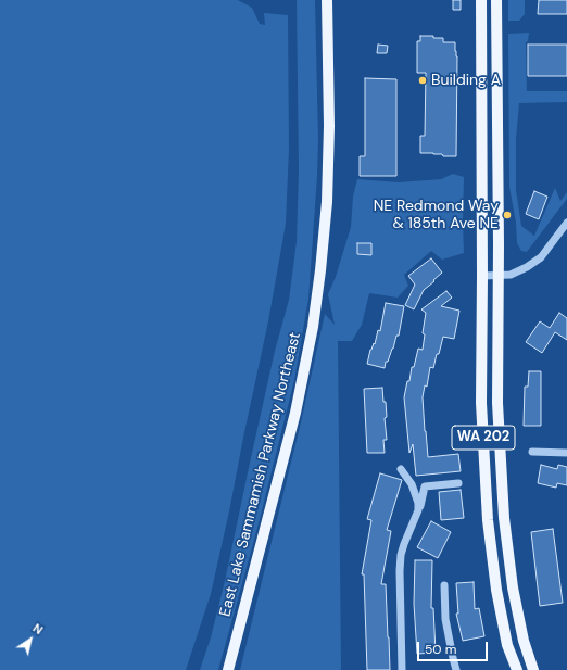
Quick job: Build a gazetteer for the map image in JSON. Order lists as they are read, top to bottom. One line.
{"streets":{"main road":["WA 202","East Lake Sammamish Parkway Northeast"]},"places":["Building A","NE Redmond Way & 185th Ave NE"],"scale_bar":"50 m","north":"top right"}
